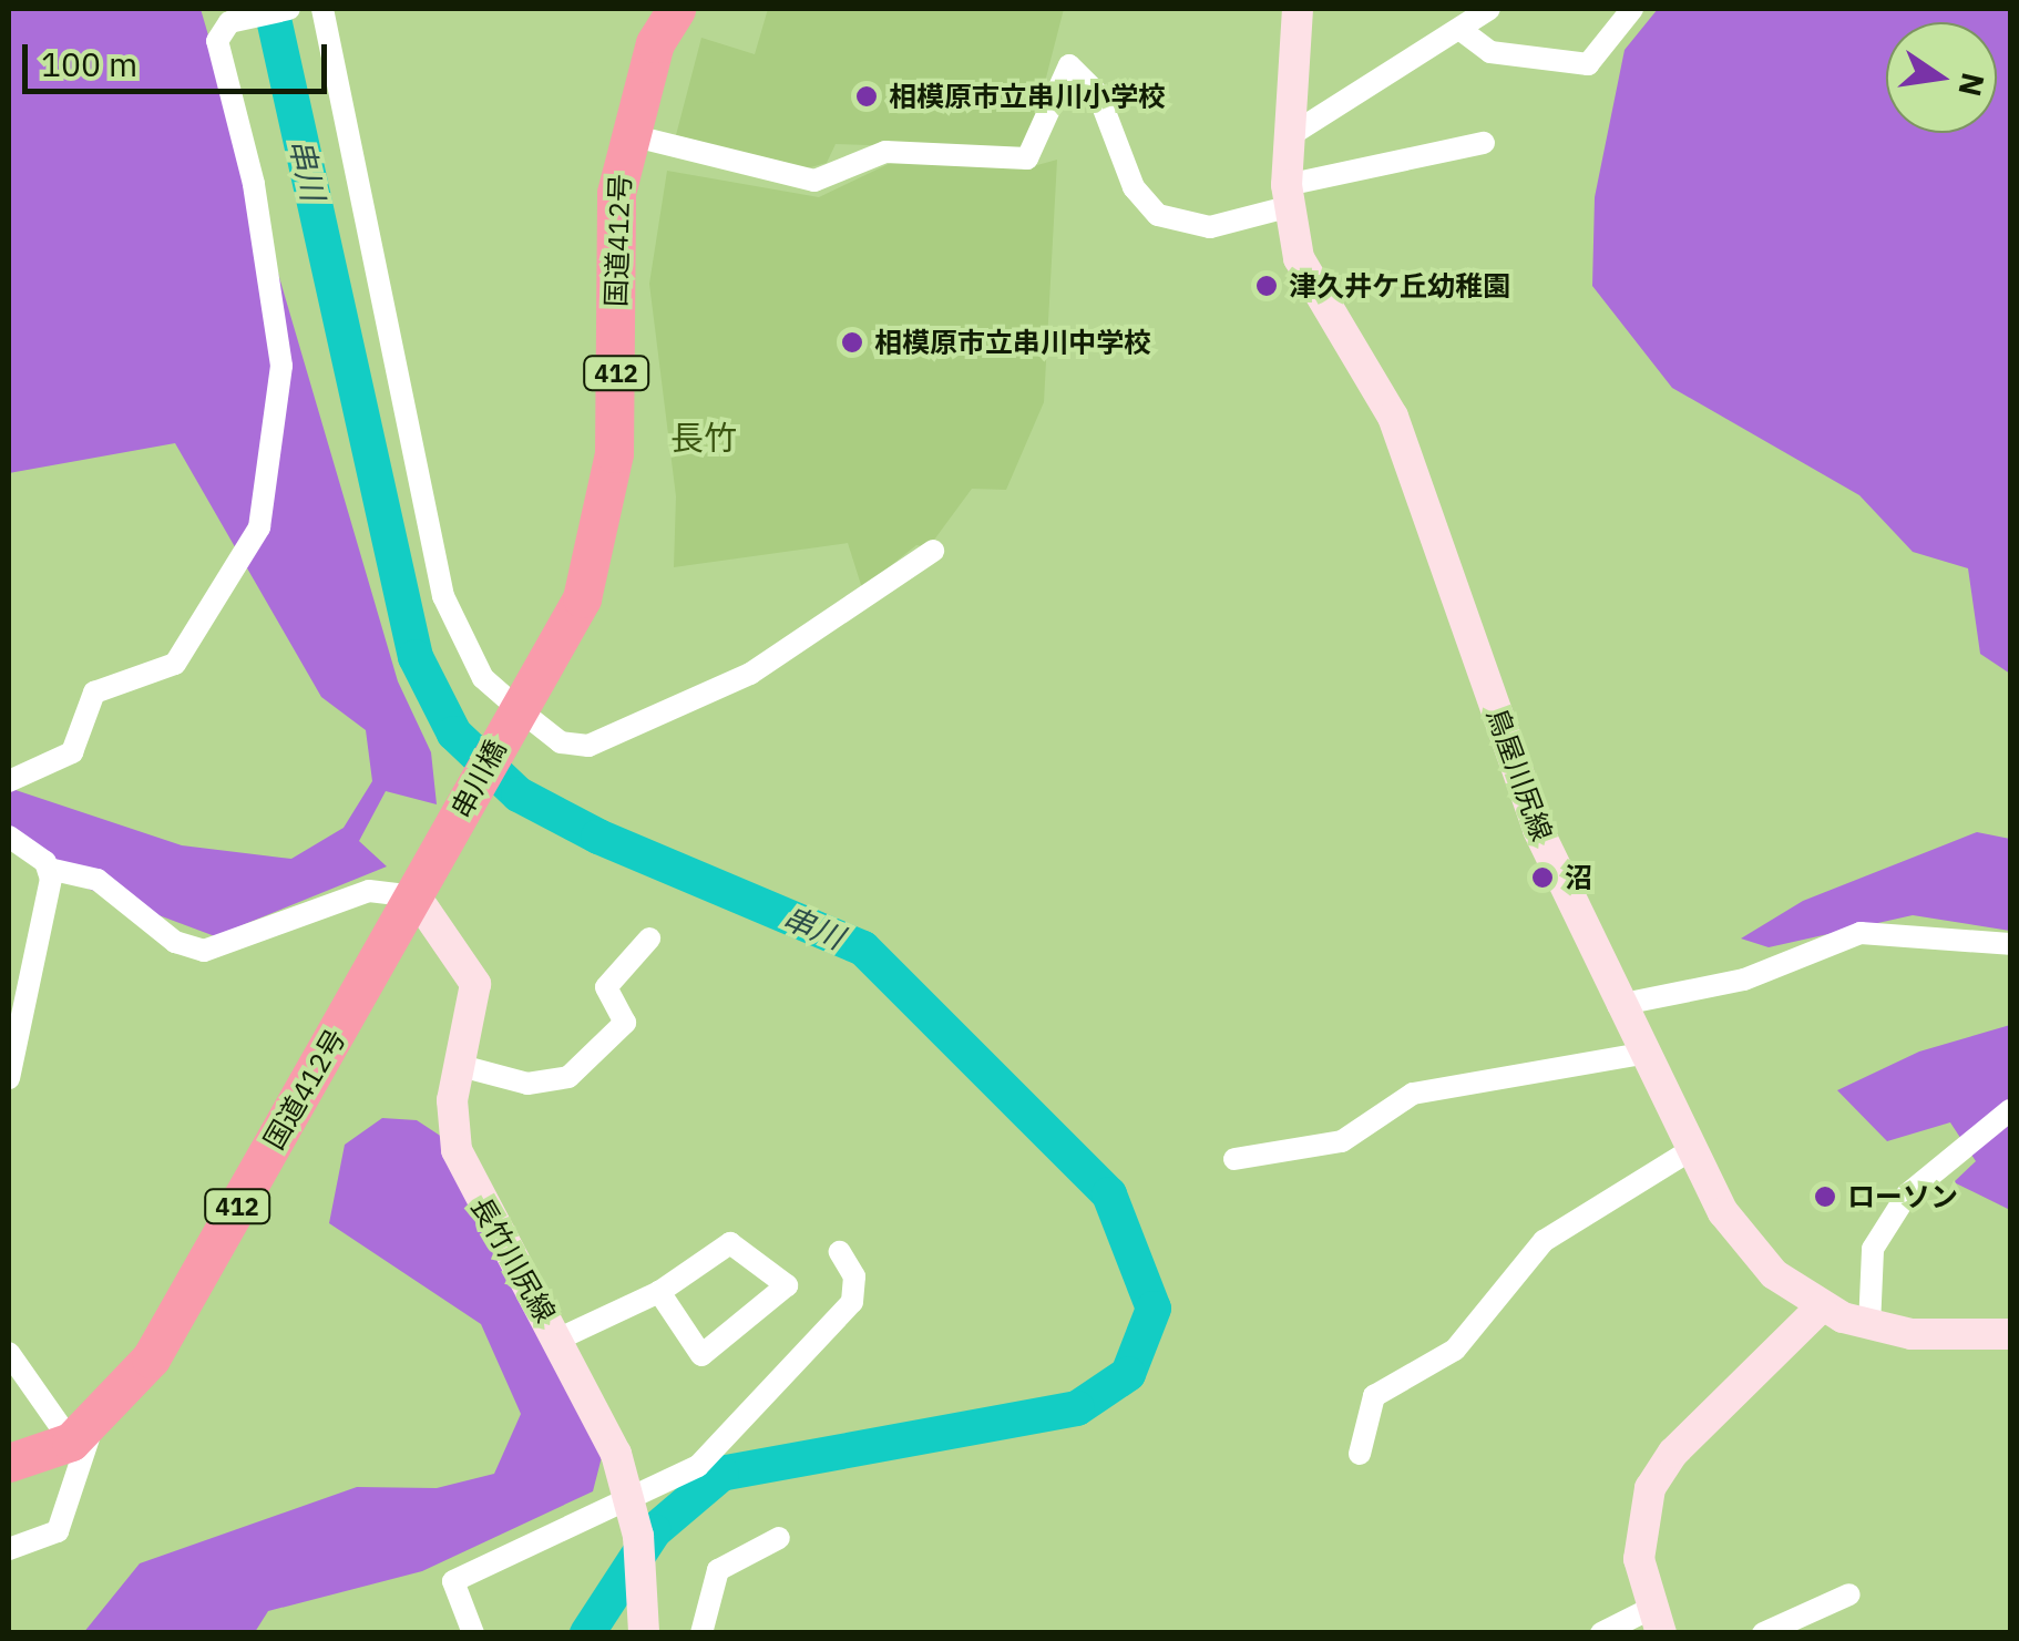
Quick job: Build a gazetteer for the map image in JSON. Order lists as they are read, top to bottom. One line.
{"streets":{"highway":["国道412号","412","串川橋"],"main road":["鳥屋川尻線","長竹川尻線"]},"crossings":[["国道412号","串川橋"],["国道412号","長竹川尻線"]],"districts":["長竹"],"water":["串川"],"places":["相模原市立串川小学校","津久井ケ丘幼稚園","相模原市立串川中学校","沼","ローソン"],"scale_bar":"100 m","north":"right"}
